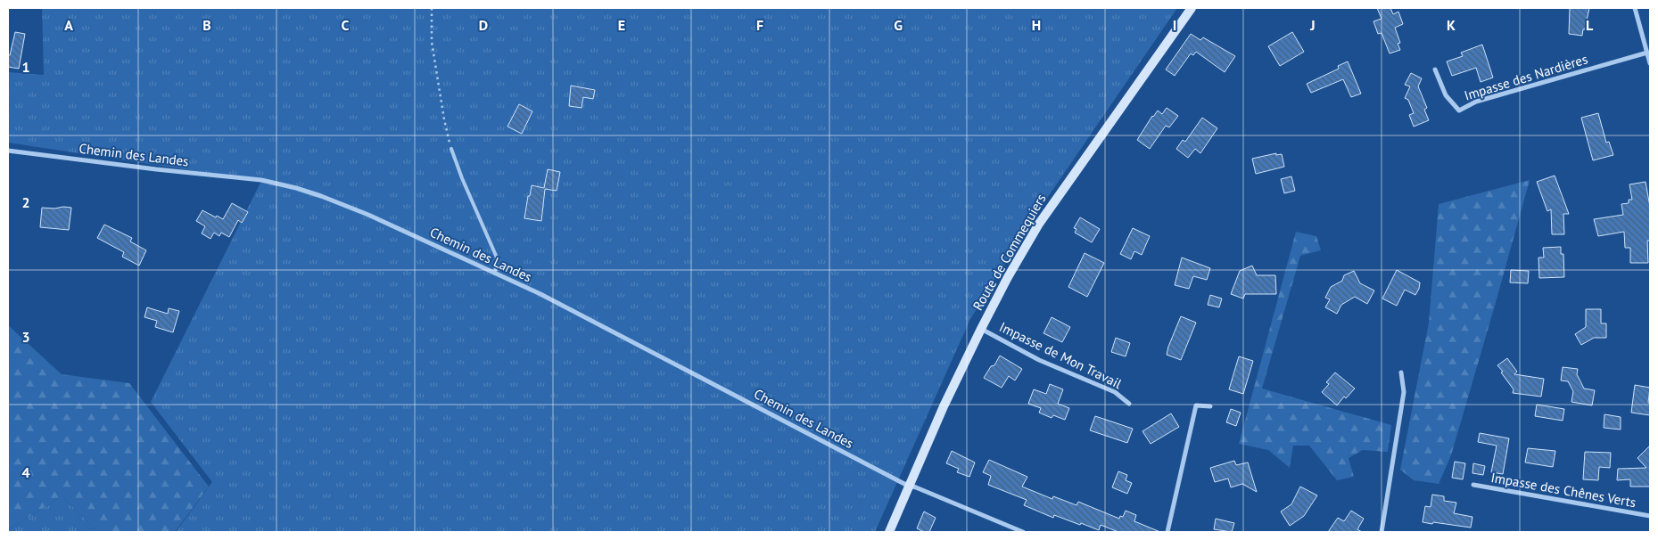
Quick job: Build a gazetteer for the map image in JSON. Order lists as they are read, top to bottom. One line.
{"streets":{"street":["Impasse des Nardières","Chemin des Landes","Route de Commequiers","Impasse de Mon Travail","Impasse des Chênes Verts"]},"crossings":[["Chemin des Landes","Route de Commequiers"],["Route de Commequiers","Impasse de Mon Travail"]],"grid":{"columns":["A","B","C","D","E","F","G","H","I","J","K","L"],"rows":["1","2","3","4"]}}
